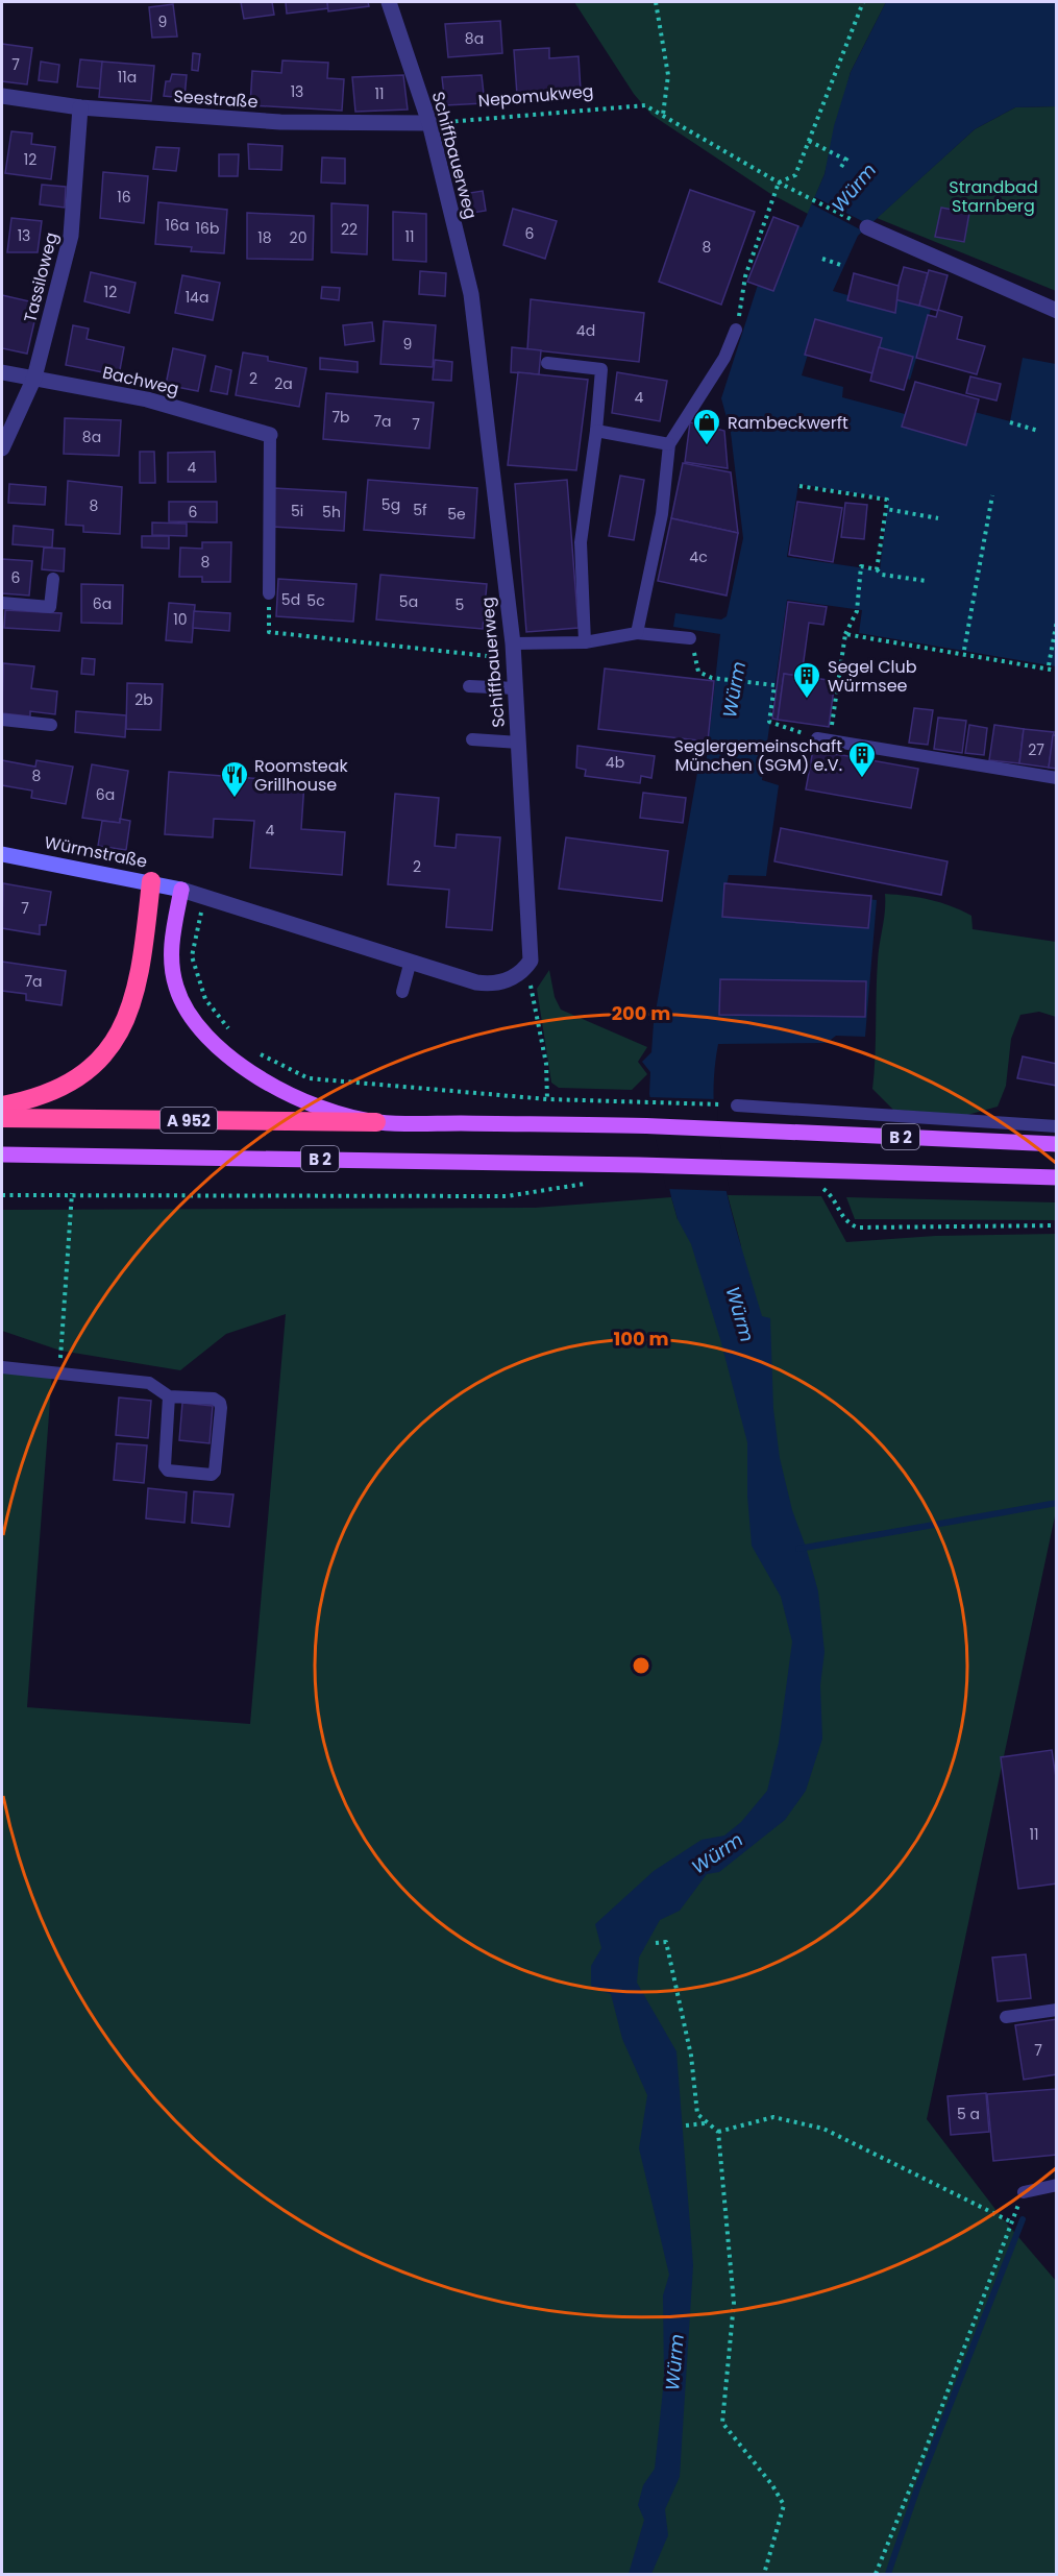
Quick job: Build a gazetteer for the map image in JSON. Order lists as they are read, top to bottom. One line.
{"streets":{"highway":["A 952"],"main road":["Würmstraße","B 2"],"street":["Seestraße","Schiffbauerweg","Tassiloweg","Bachweg"],"path":["Nepomukweg"]},"crossings":[["Nepomukweg","Seestraße"],["Nepomukweg","Schiffbauerweg"],["Seestraße","Schiffbauerweg"],["Seestraße","Tassiloweg"],["Tassiloweg","Bachweg"],["A 952","B 2"]],"water":["Würm"],"parks":["Strandbad Starnberg"],"places":{"shop":["Rambeckwerft"],"building":["Segel Club Würmsee","Seglergemeinschaft München (SGM) e.V."],"restaurant":["Roomsteak Grillhouse"]},"house_numbers":["9","8a","7","11a","13","11","12","16","16a","16b","22","6","13","11","18","20","8","12","14a","4d","9","2","2a","4","7b","7a","7","8a","4","5g","8","5f","5i","6","5h","5e","4c","8","6","5d","5c","5a","6a","5","10","2b","27","4b","8","6a","4","2","7","7a","11","7","5 a"],"rings":["200 m","100 m"]}
